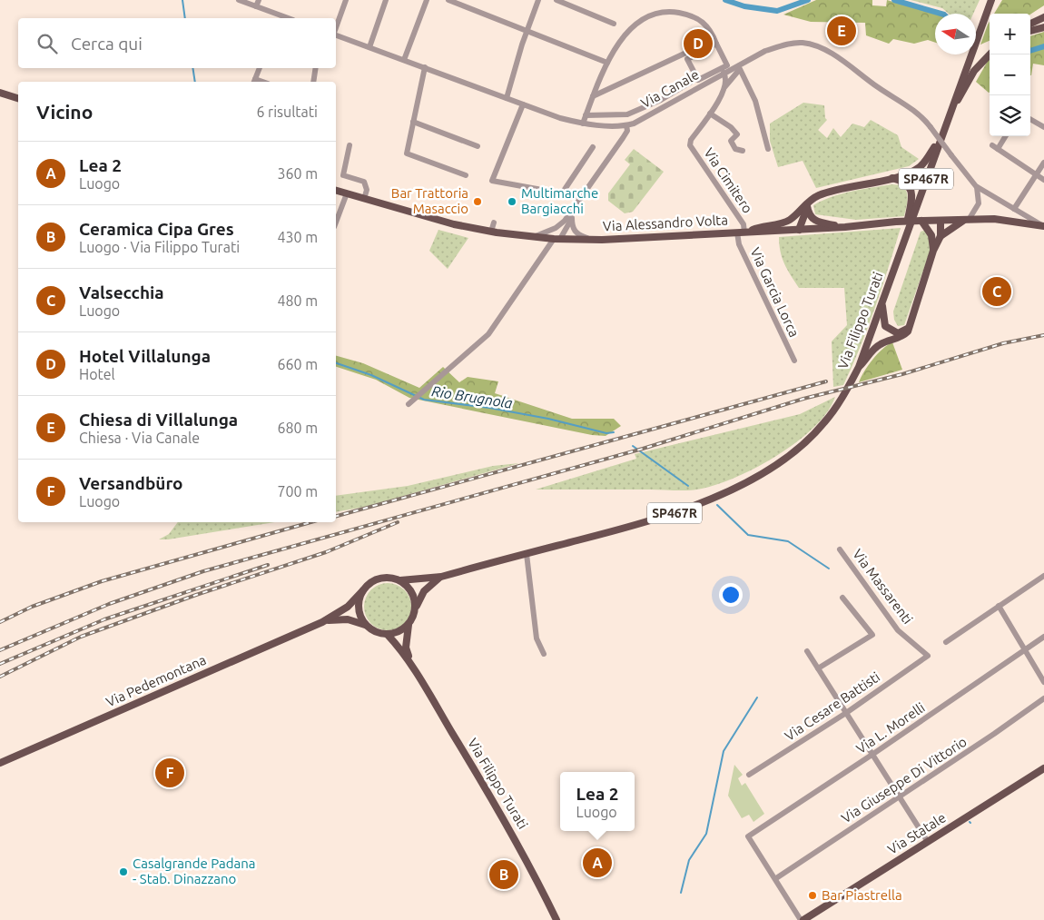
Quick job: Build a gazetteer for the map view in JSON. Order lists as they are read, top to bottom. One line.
{"streets":{"main road":["SP467R","Via Alessandro Volta","Via Filippo Turati","Via Pedemontana","Via Statale"],"street":["Via Canale","Via Cimitero","Via Garcia Lorca","Via Massarenti","Via Cesare Battisti","Via L. Morelli","Via Giuseppe Di Vittorio"]},"crossings":[["SP467R","Via Filippo Turati"],["Via Cimitero","Via Alessandro Volta"],["Via Cimitero","Via Garcia Lorca"],["Via Alessandro Volta","Via Garcia Lorca"],["Via Massarenti","Via Cesare Battisti"],["Via L. Morelli","Via Giuseppe Di Vittorio"]],"water":["Rio Brugnola"],"places":["Bar Trattoria Masaccio","Multimarche Bargiacchi","Casalgrande Padana - Stab. Dinazzano","Bar Piastrella"],"north":"left","page":{"map_buttons":["+","−"],"pins":["E","D","C","F","A","B"],"search":"Cerca qui","heading":["Vicino","6 risultati"],"list":[{"mark":"A","name":"Lea 2","note":"Luogo","value":"360 m"},{"mark":"B","name":"Ceramica Cipa Gres","note":"Luogo · Via Filippo Turati","value":"430 m"},{"mark":"C","name":"Valsecchia","note":"Luogo","value":"480 m"},{"mark":"D","name":"Hotel Villalunga","note":"Hotel","value":"660 m"},{"mark":"E","name":"Chiesa di Villalunga","note":"Chiesa · Via Canale","value":"680 m"},{"mark":"F","name":"Versandbüro","note":"Luogo","value":"700 m"}],"popup":["Lea 2","Luogo"]}}
